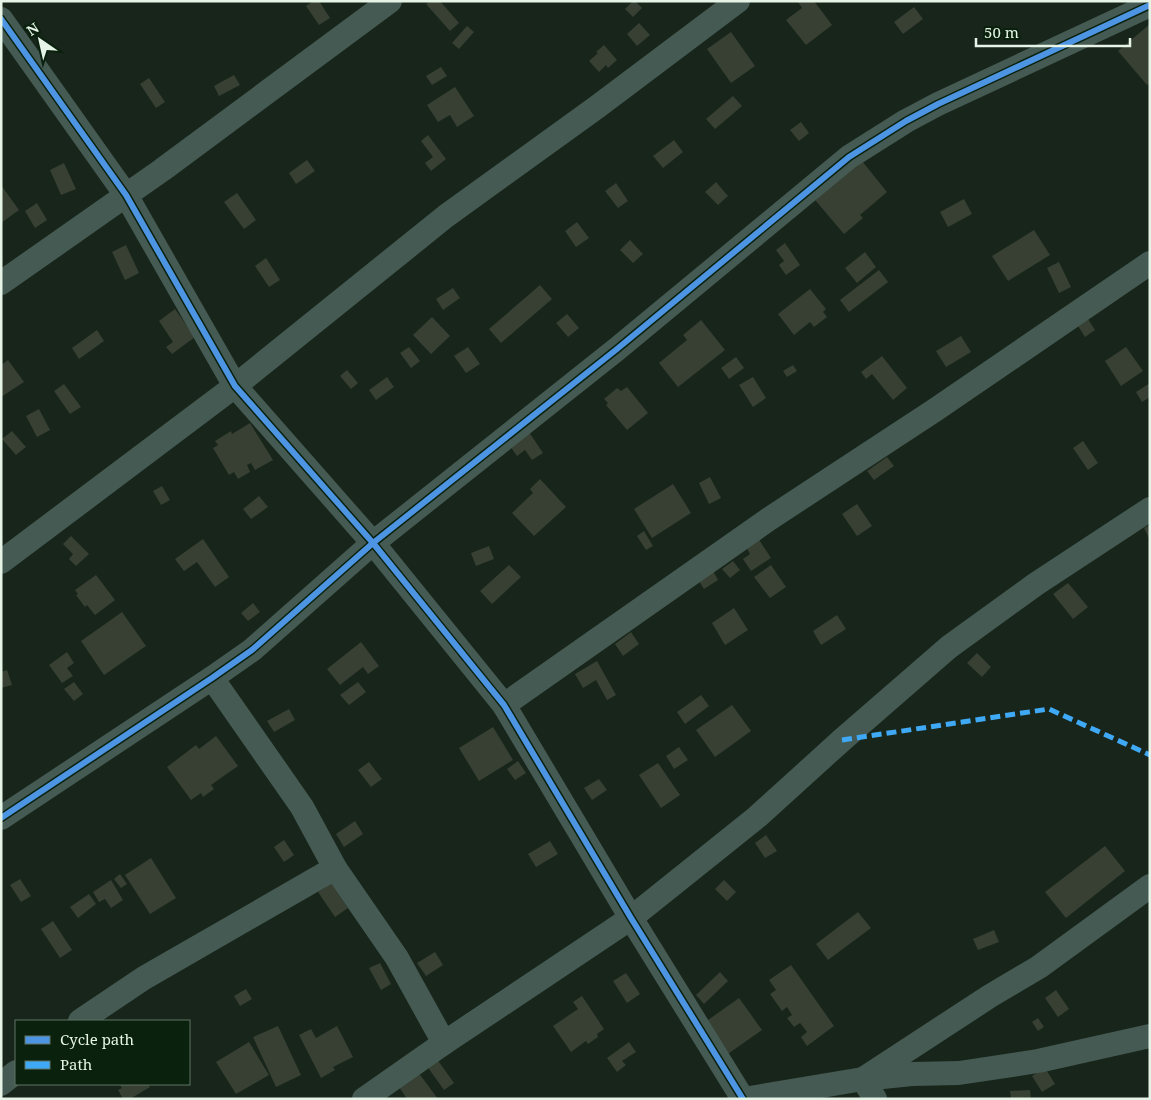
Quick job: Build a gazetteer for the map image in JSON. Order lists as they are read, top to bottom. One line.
{"legend":["Cycle path","Path"],"scale_bar":"50 m","north":"top left"}
